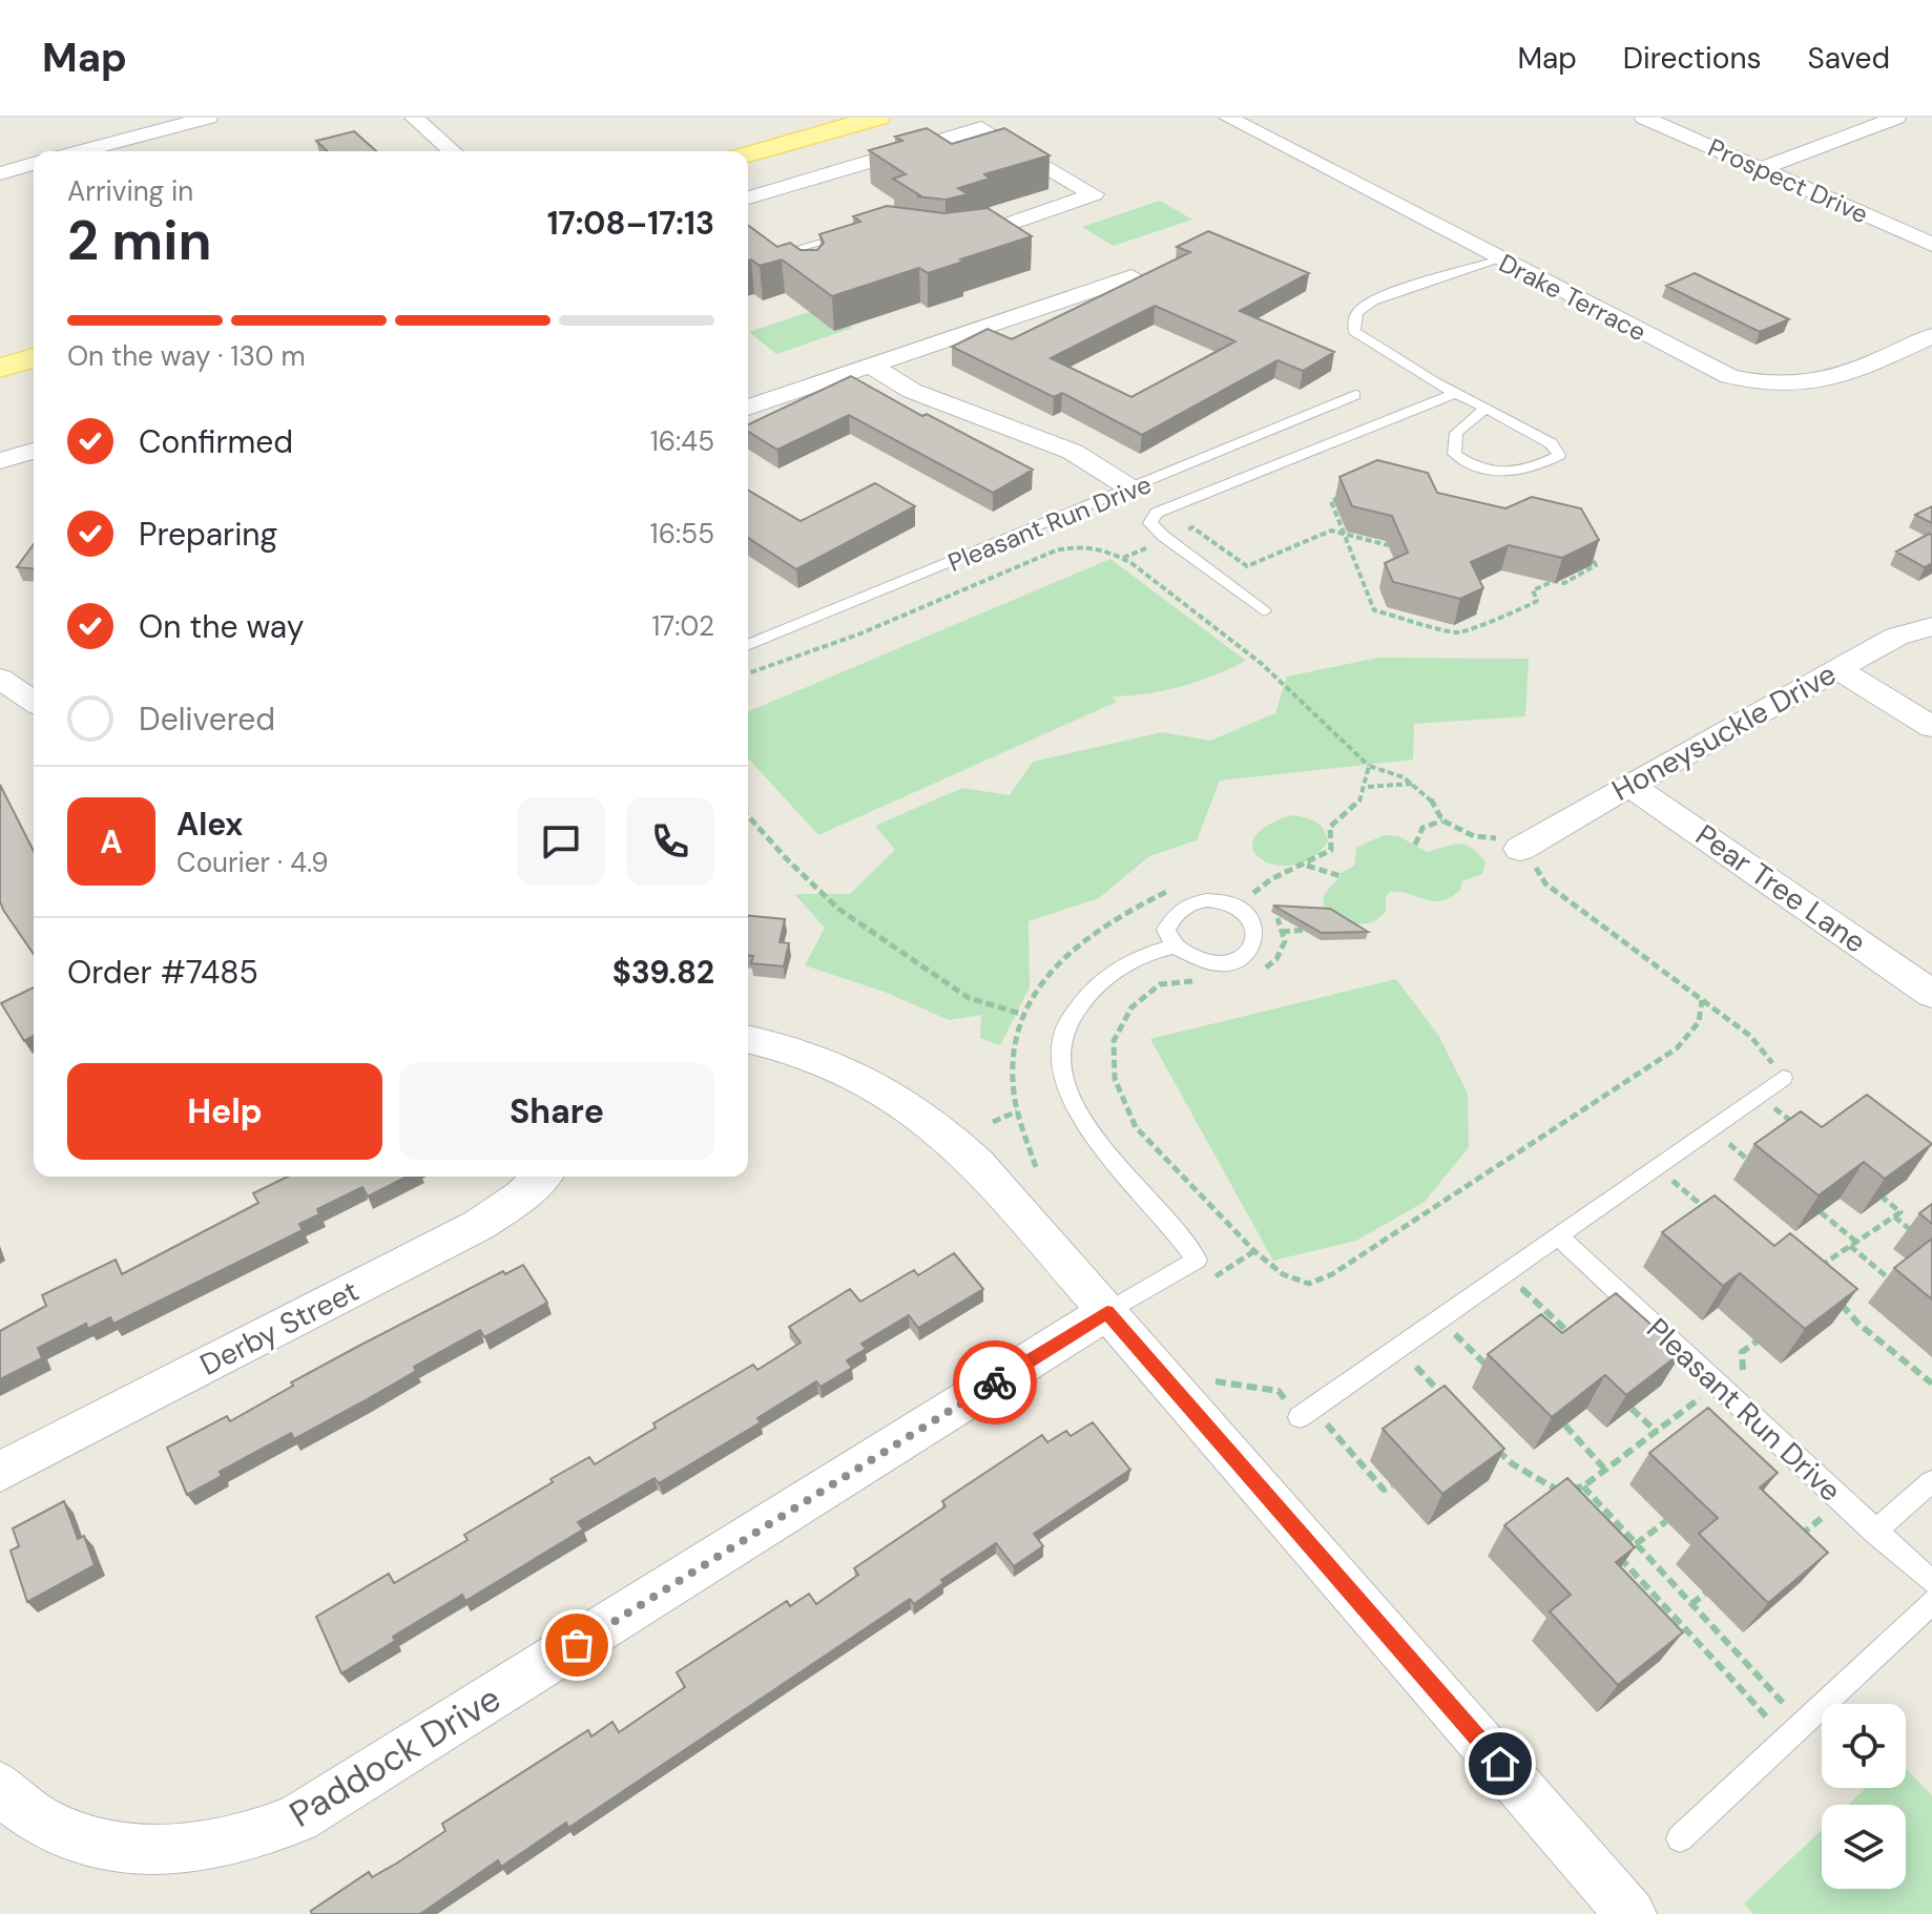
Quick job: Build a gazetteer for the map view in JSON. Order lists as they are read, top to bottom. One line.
{"streets":{"street":["Prospect Drive","Drake Terrace","Honeysuckle Drive","Pear Tree Lane","Derby Street","Paddock Drive"],"lane":["Pleasant Run Drive"]},"crossings":[["Honeysuckle Drive","Pear Tree Lane"]],"page":{"header":"Map","nav":["Map","Directions","Saved"],"heading":["2 min","Arriving in","17:08–17:13"],"panel":["Alex","Courier · 4.9","Order #7485","$39.82"],"bar":"On the way · 130 m","list":[["Confirmed","16:45"],["Preparing","16:55"],["On the way","17:02"],"Delivered"],"round":"A","buttons":["Help","Share"]}}
